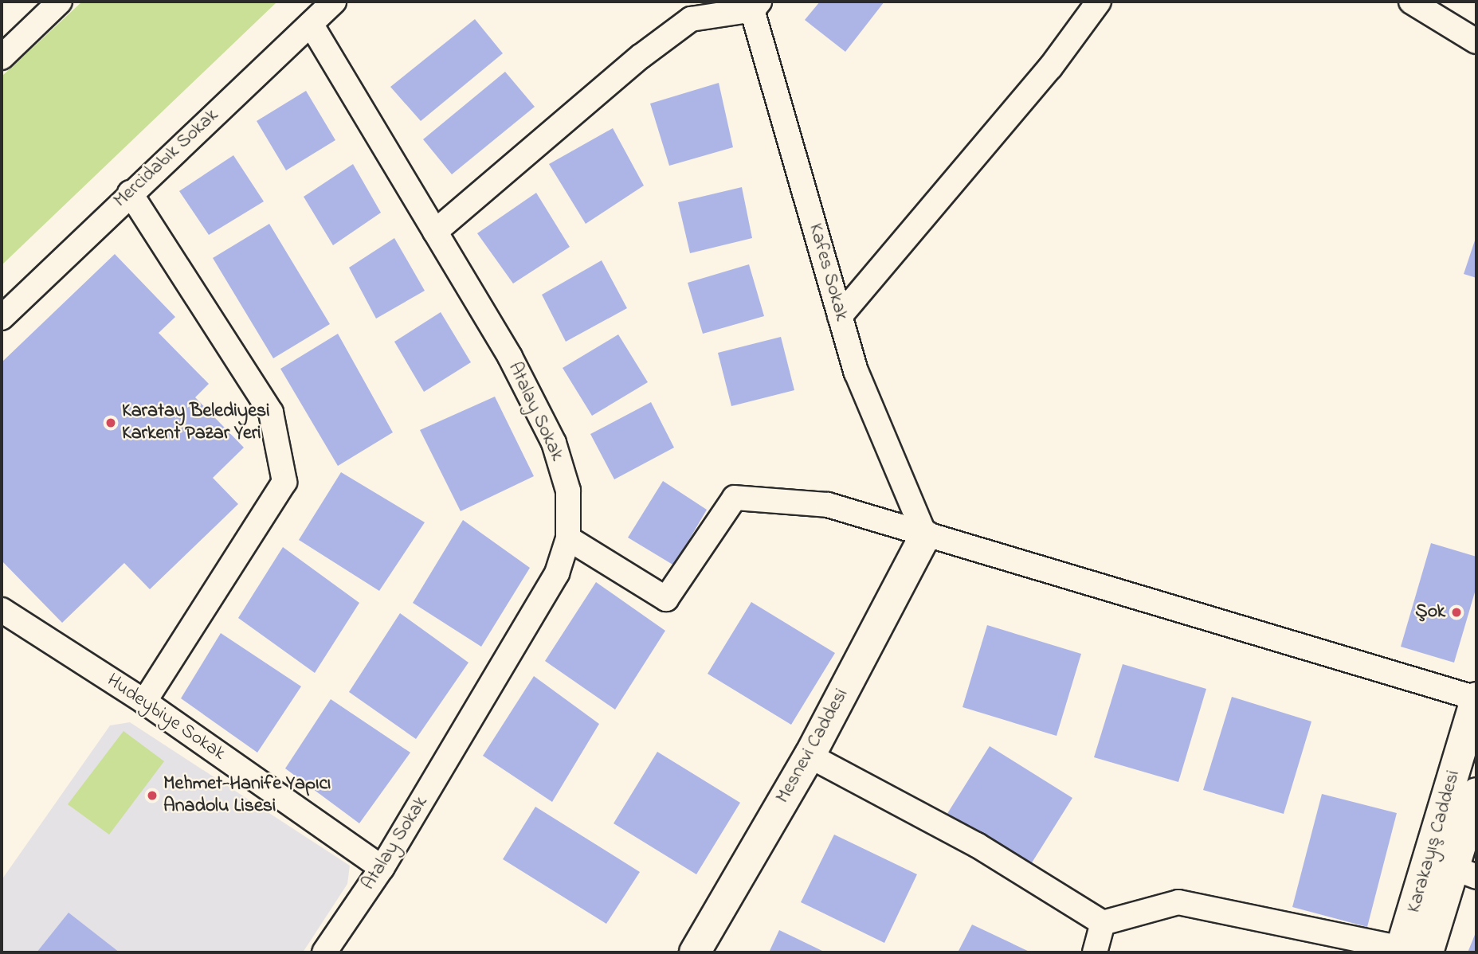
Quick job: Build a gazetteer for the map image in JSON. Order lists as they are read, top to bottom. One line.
{"streets":{"street":["Mercidabık Sokak","Kafes Sokak","Atalay Sokak","Hudeybiye Sokak","Mesnevi Caddesi","Karakayış Caddesi"]},"crossings":[["Mercidabık Sokak","Atalay Sokak"],["Kafes Sokak","Mesnevi Caddesi"],["Atalay Sokak","Hudeybiye Sokak"]],"places":["Karatay Belediyesi Karkent Pazar Yeri","Şok","Mehmet-Hanife Yapıcı Anadolu Lisesi"]}
